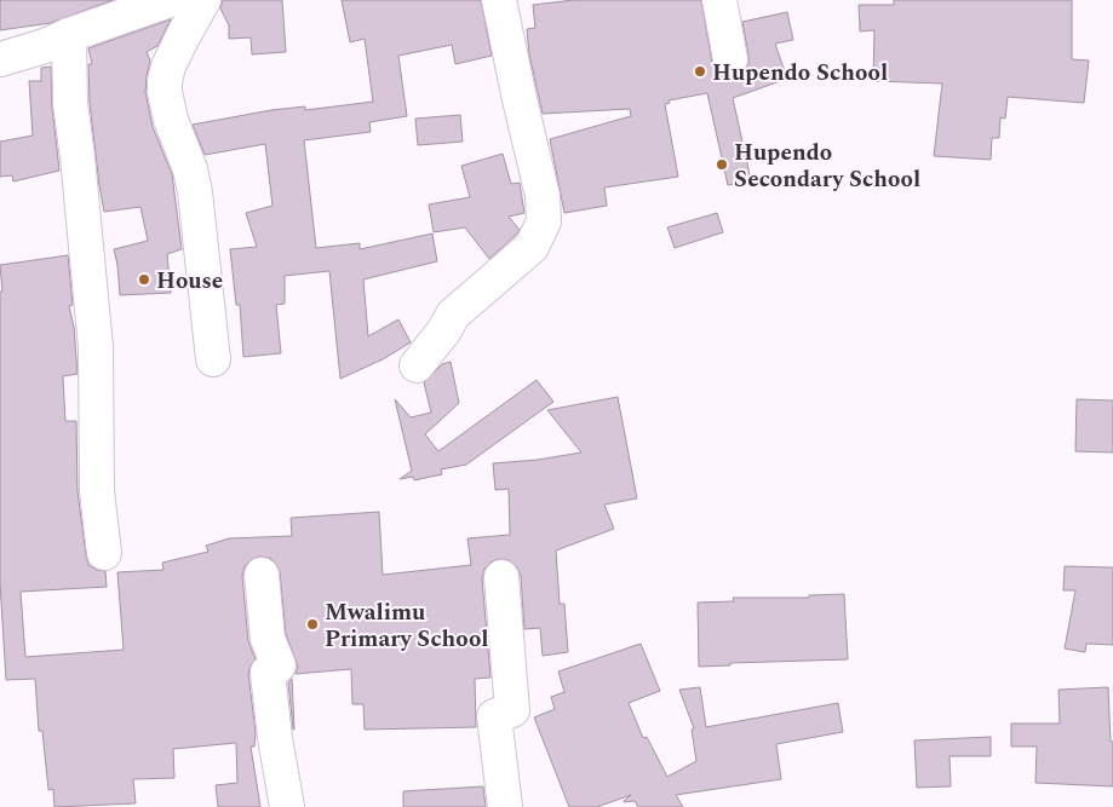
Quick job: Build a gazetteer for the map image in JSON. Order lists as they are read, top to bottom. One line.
{"places":["Hupendo School","Hupendo Secondary School","House","Mwalimu Primary School"]}
